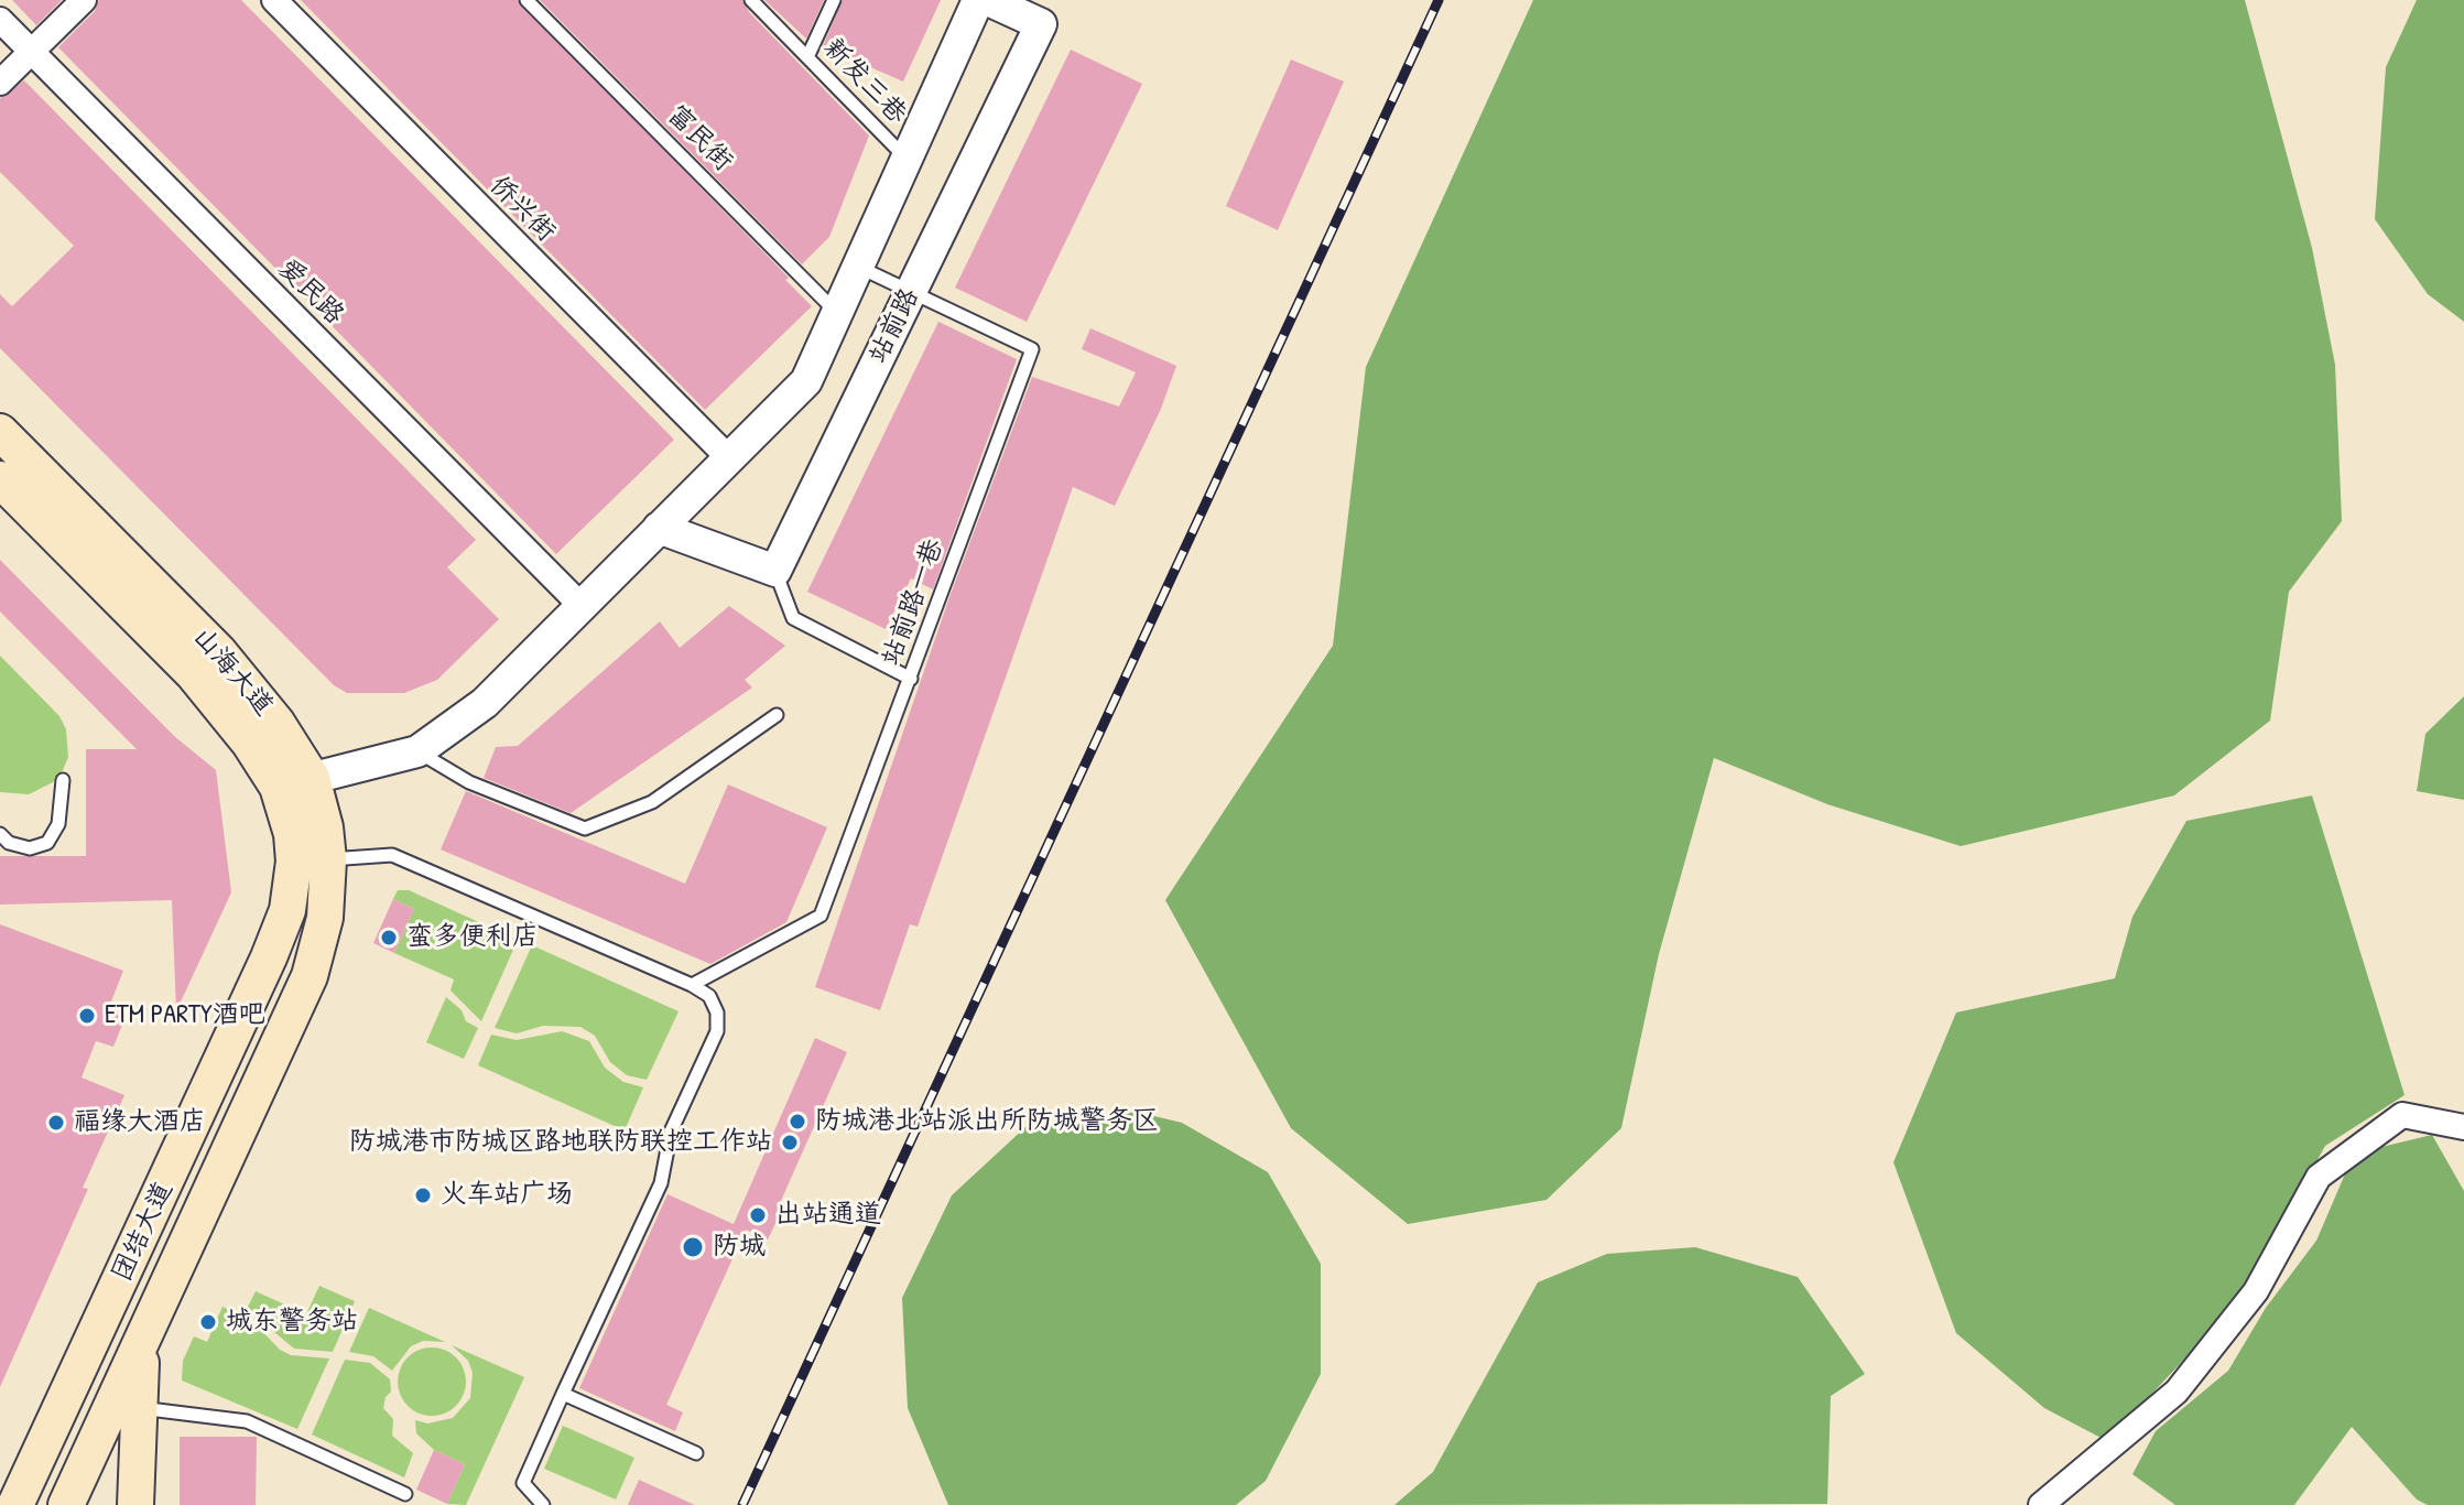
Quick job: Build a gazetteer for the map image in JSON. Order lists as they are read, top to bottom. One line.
{"streets":{"main road":["山海大道","团结大道"],"street":["侨兴街","爱民路","站前路"],"lane":["新发三巷","富民街","站前路一巷"]},"crossings":[["站前路","站前路一巷"],["山海大道","团结大道"]],"places":["蛮多便利店","ETM PARTY酒吧","防城港北站派出所防城警务区","福缘大酒店","防城港市防城区路地联防联控工作站","火车站广场","出站通道","防城","城东警务站"]}
